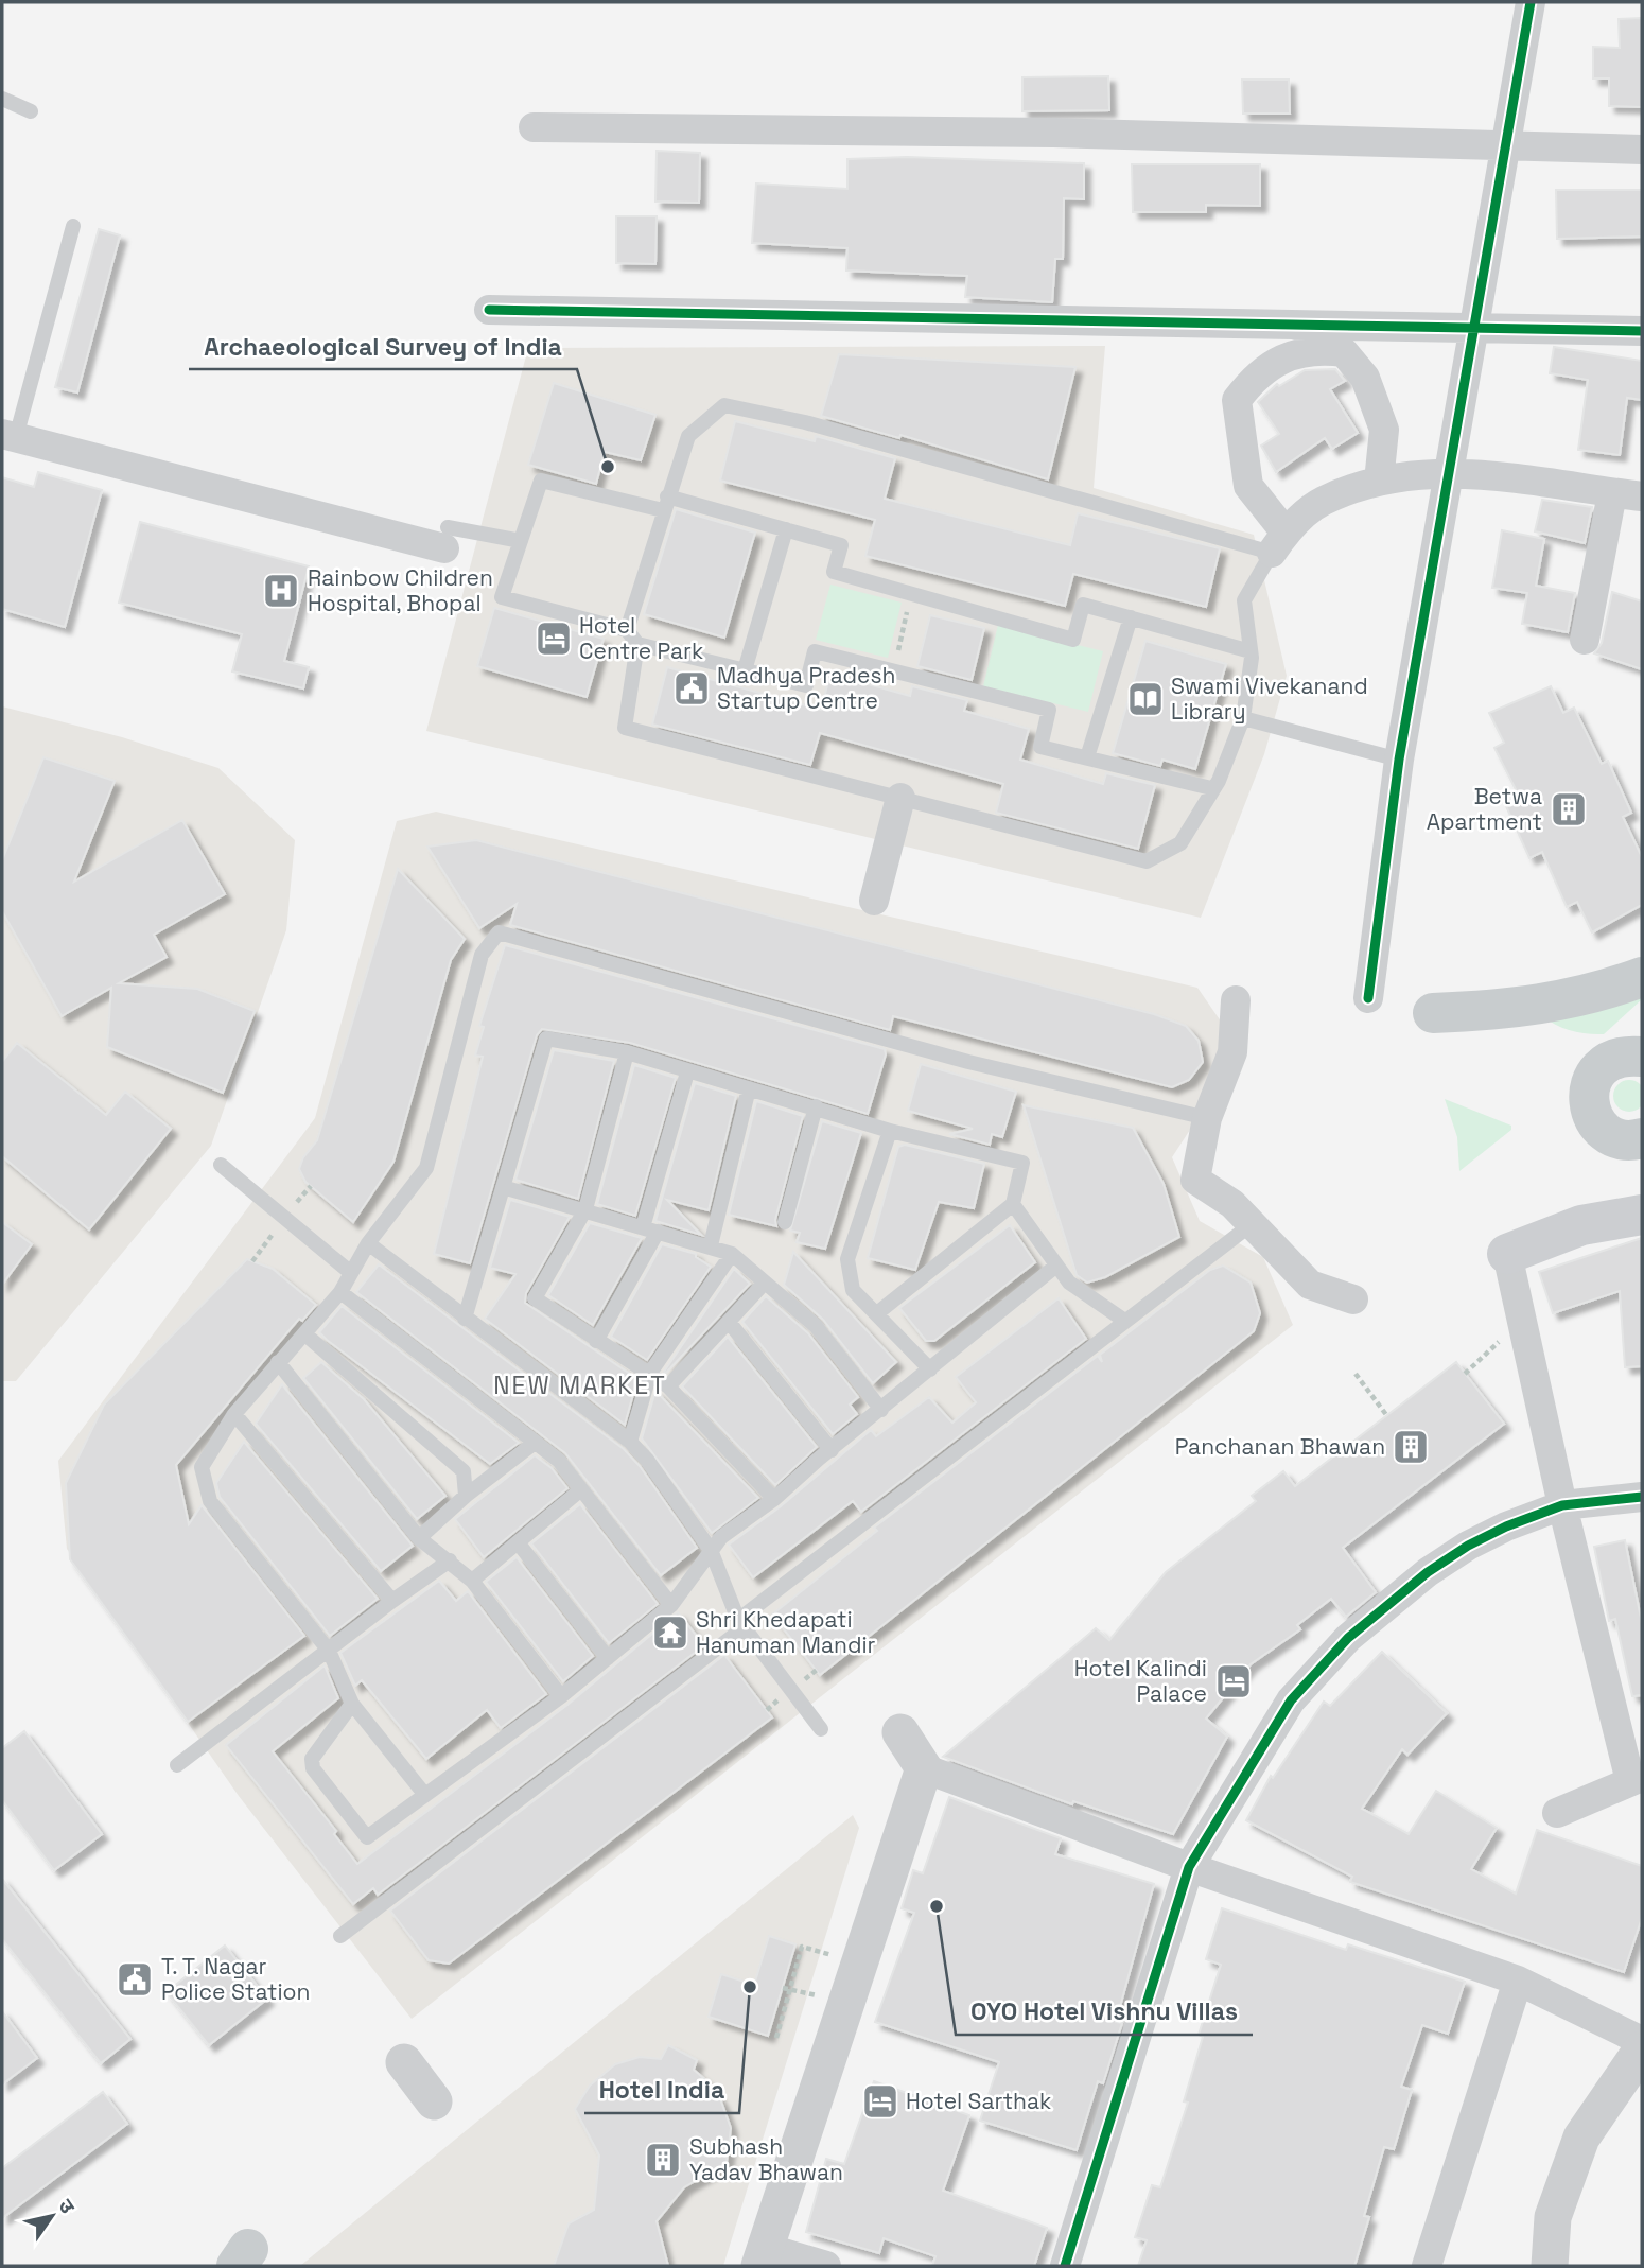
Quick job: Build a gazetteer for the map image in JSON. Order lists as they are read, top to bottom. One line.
{"districts":["NEW MARKET"],"places":{"other":["Archaeological Survey of India","OYO Hotel Vishnu Villas","Hotel India"],"hospital":["Rainbow Children Hospital, Bhopal"],"hotel":["Hotel Centre Park","Hotel Kalindi Palace","Hotel Sarthak"],"public building":["Madhya Pradesh Startup Centre","T. T. Nagar Police Station"],"library":["Swami Vivekanand Library"],"building":["Betwa Apartment","Panchanan Bhawan","Subhash Yadav Bhawan"],"temple":["Shri Khedapati Hanuman Mandir"]},"north":"top right"}
